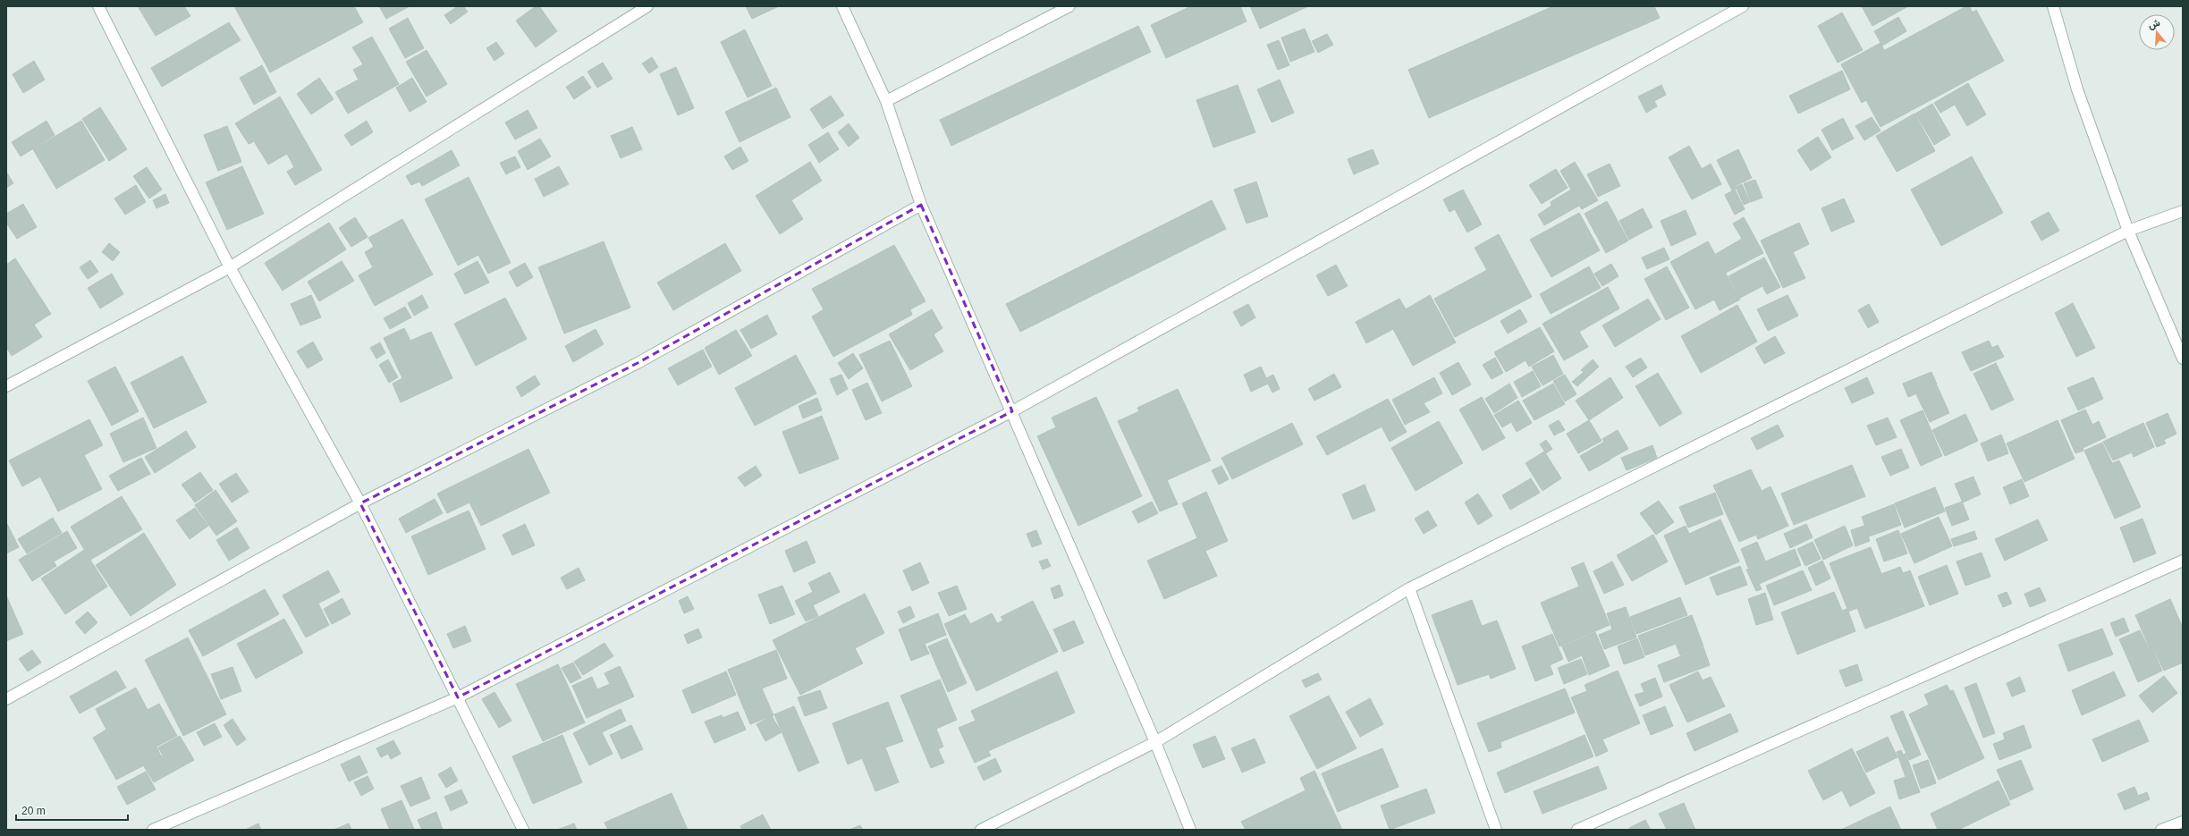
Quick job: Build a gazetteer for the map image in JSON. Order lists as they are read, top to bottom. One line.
{"scale_bar":"20 m","north":"top"}
